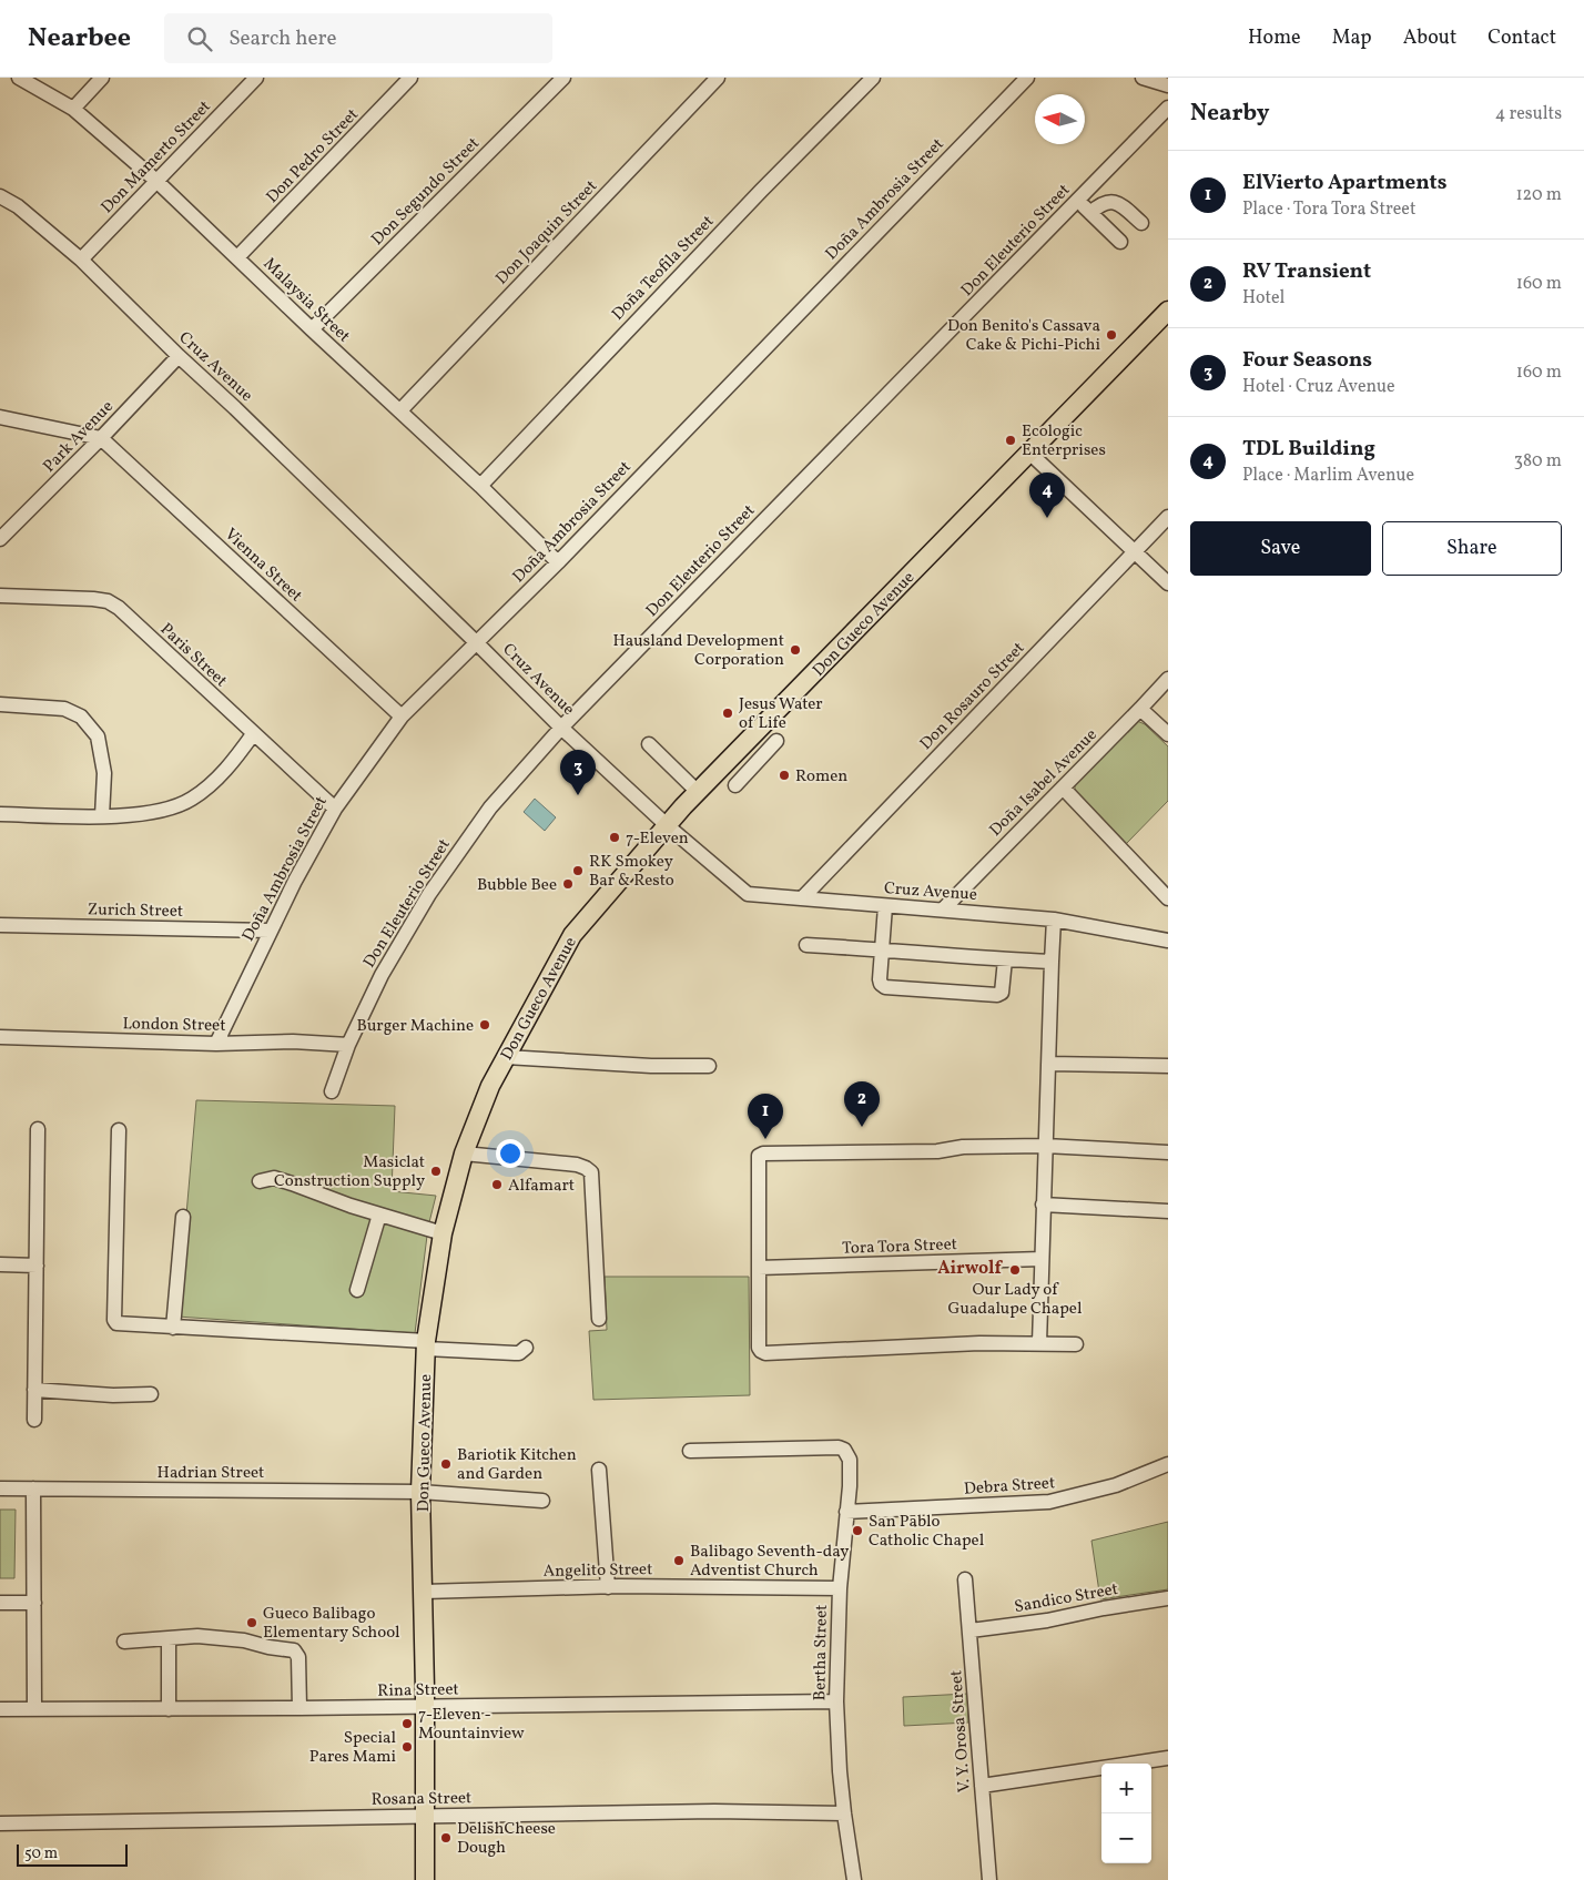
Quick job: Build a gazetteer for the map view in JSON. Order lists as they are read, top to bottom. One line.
{"streets":{"main road":["Don Gueco Avenue"],"street":["Don Pedro Street","Don Mamerto Street","Don Segundo Street","Doña Ambrosia Street","Don Joaquin Street","Don Eleuterio Street","Doña Teofila Street","Malaysia Street","Cruz Avenue","Park Avenue","Vienna Street","Paris Street","Don Rosauro Street","Doña Isabel Avenue","Zurich Street","London Street","Tora Tora Street","Hadrian Street","Debra Street","Angelito Street","Sandico Street","Bertha Street","Rina Street","V. Y. Orosa Street","Rosana Street"]},"crossings":[["Don Pedro Street","Malaysia Street"],["Don Mamerto Street","Malaysia Street"],["Don Mamerto Street","Cruz Avenue"],["Don Segundo Street","Malaysia Street"],["Doña Ambrosia Street","Malaysia Street"],["Doña Ambrosia Street","Cruz Avenue"],["Doña Ambrosia Street","Vienna Street"],["Doña Ambrosia Street","Paris Street"],["Doña Ambrosia Street","Zurich Street"],["Doña Ambrosia Street","London Street"],["Don Joaquin Street","Malaysia Street"],["Don Eleuterio Street","Cruz Avenue"],["Don Eleuterio Street","London Street"],["Doña Teofila Street","Malaysia Street"],["Cruz Avenue","Park Avenue"],["Cruz Avenue","Don Gueco Avenue"],["Cruz Avenue","Don Rosauro Street"],["Cruz Avenue","Doña Isabel Avenue"],["Park Avenue","Vienna Street"],["Don Gueco Avenue","Hadrian Street"],["Don Gueco Avenue","Angelito Street"],["Don Gueco Avenue","Rina Street"],["Don Gueco Avenue","Rosana Street"],["Debra Street","Bertha Street"],["Angelito Street","Bertha Street"],["Sandico Street","V. Y. Orosa Street"],["Bertha Street","Rina Street"],["Bertha Street","Rosana Street"]],"districts":["Airwolf"],"places":["Don Benito's Cassava Cake & Pichi-Pichi","Ecologic Enterprises","Hausland Development Corporation","Jesus Water of Life","Romen","7-Eleven","RK Smokey Bar & Resto","Bubble Bee","Burger Machine","Masiclat Construction Supply","Alfamart","Our Lady of Guadalupe Chapel","Bariotik Kitchen and Garden","San Pablo Catholic Chapel","Balibago Seventh-day Adventist Church","Gueco Balibago Elementary School","7-Eleven - Mountainview","Special Pares Mami","DelishCheese Dough"],"scale_bar":"50 m","north":"left","page":{"header":"Nearbee","search":"Search here","nav":["Home","Map","About","Contact"],"heading":["Nearby","4 results"],"list":[{"mark":"1","name":"ElVierto Apartments","note":"Place · Tora Tora Street","value":"120 m"},{"mark":"2","name":"RV Transient","note":"Hotel","value":"160 m"},{"mark":"3","name":"Four Seasons","note":"Hotel · Cruz Avenue","value":"160 m"},{"mark":"4","name":"TDL Building","note":"Place · Marlim Avenue","value":"380 m"}],"pins":["4","3","2","1"],"buttons":["Save","Share"],"map_buttons":["+","−"],"scale":"50 m"}}
